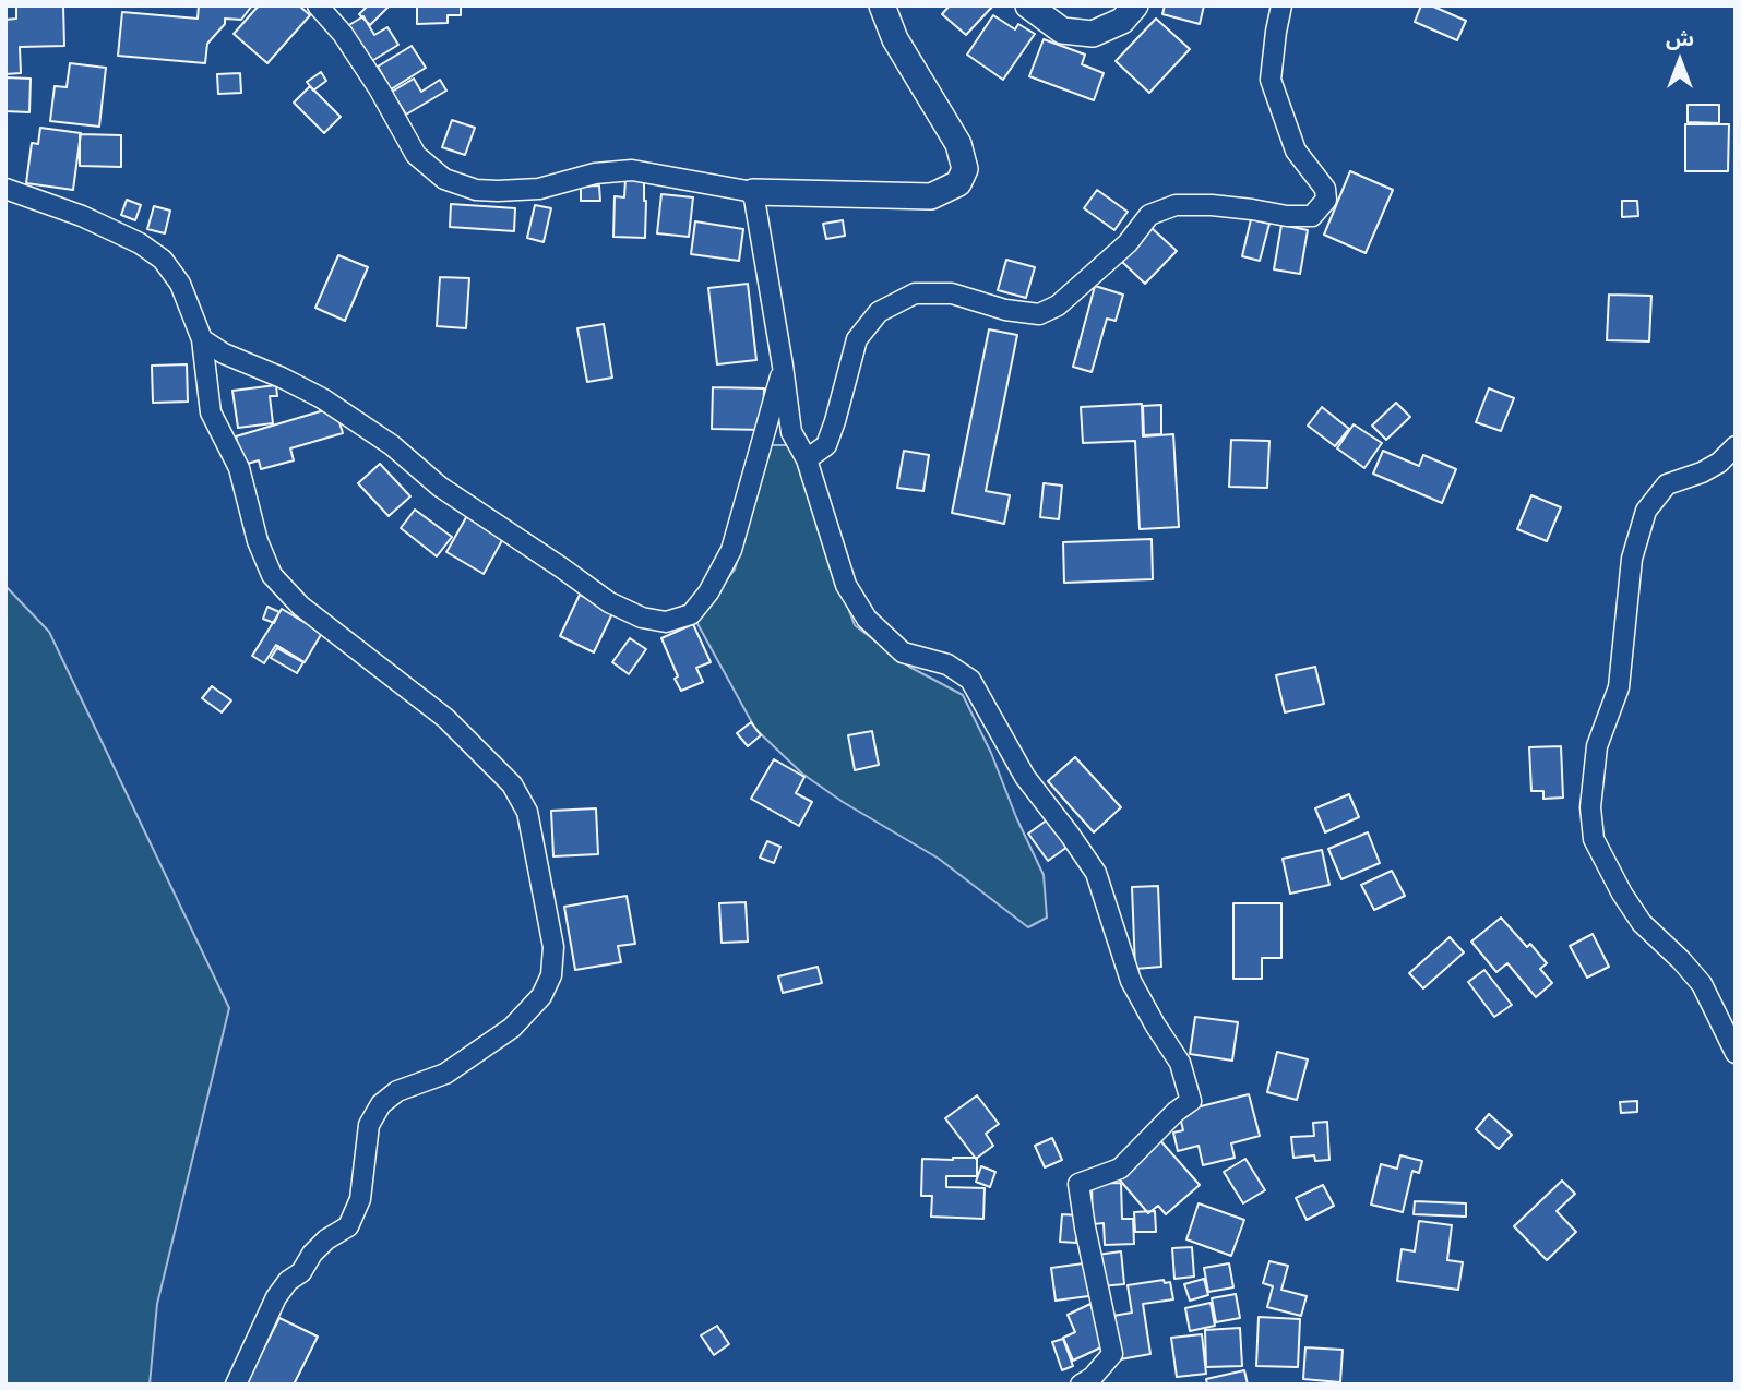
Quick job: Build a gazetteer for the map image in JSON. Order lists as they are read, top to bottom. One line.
{"north":"top"}
